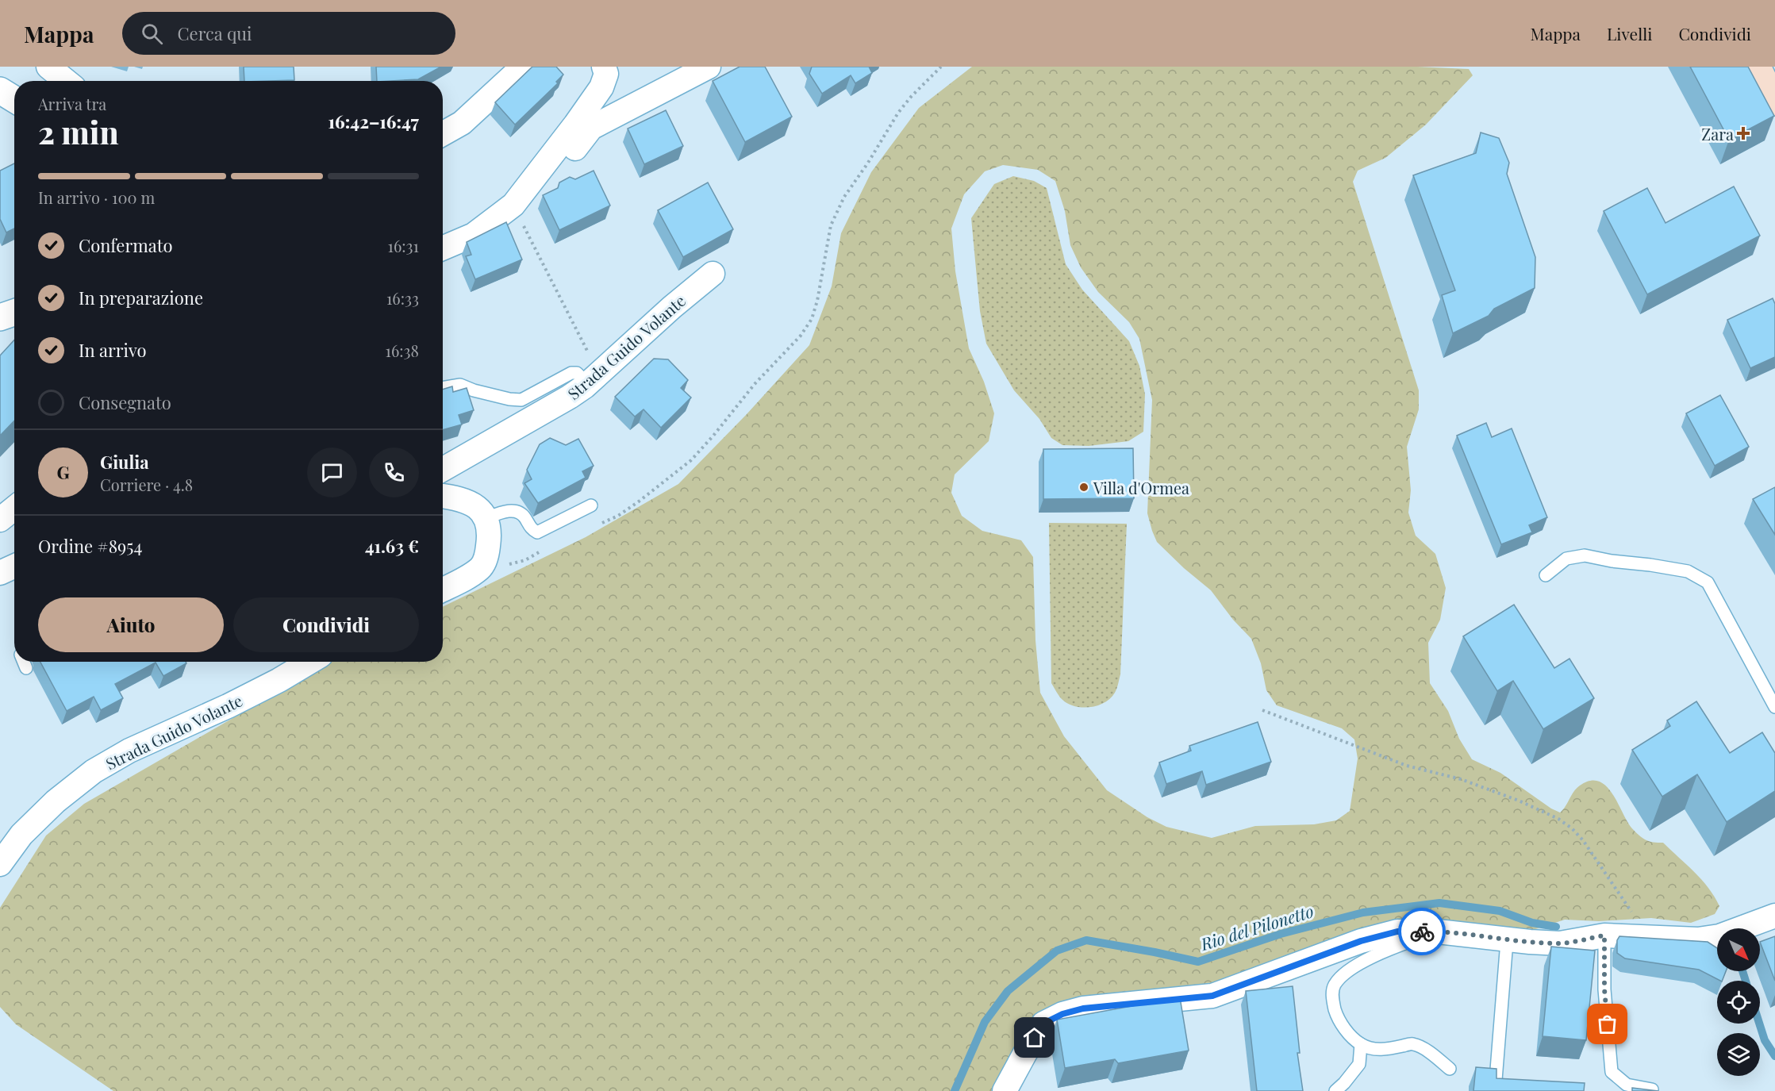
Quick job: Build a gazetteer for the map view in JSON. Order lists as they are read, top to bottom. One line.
{"streets":{"street":["Strada Guido Volante"]},"water":["Rio del Pilonetto"],"places":{"health":["Zara"],"other":["Villa d'Ormea"]},"north":"bottom right","page":{"header":"Mappa","search":"Cerca qui","nav":["Mappa","Livelli","Condividi"],"heading":["2 min","Arriva tra","16:42–16:47"],"panel":["Giulia","Corriere · 4.8","Ordine #8954","41.63 €"],"bar":"In arrivo · 100 m","list":[["Confermato","16:31"],["In preparazione","16:33"],["In arrivo","16:38"],"Consegnato"],"round":"G","buttons":["Aiuto","Condividi"]}}
